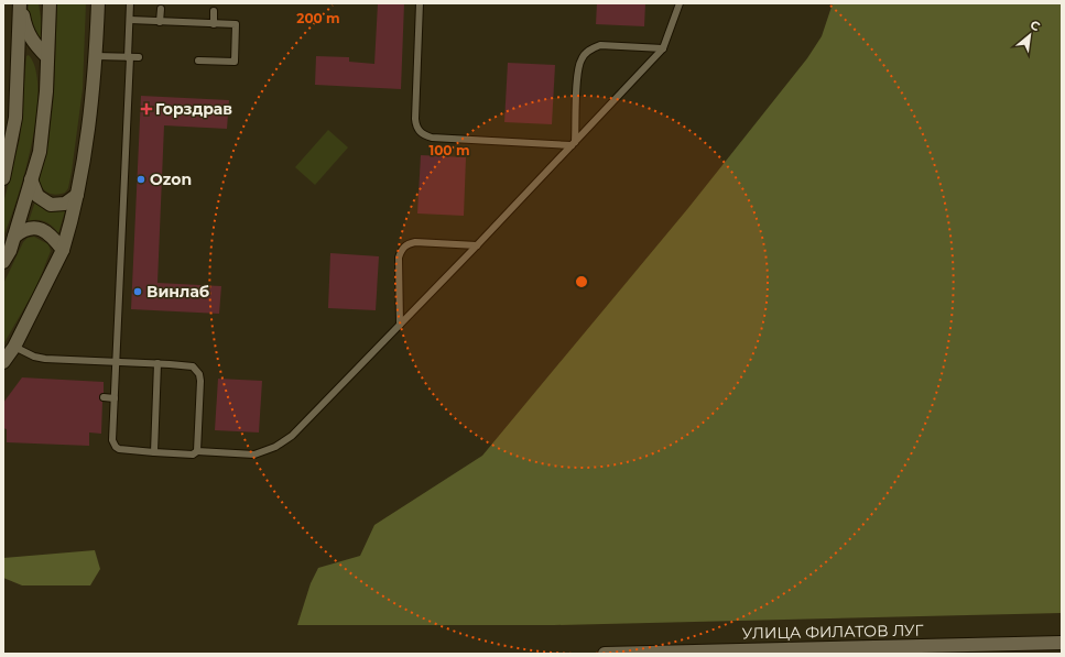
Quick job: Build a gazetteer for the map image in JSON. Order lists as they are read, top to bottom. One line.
{"streets":{"street":["УЛИЦА ФИЛАТОВ ЛУГ"]},"places":{"health":["Горздрав"],"other":["Ozon","Винлаб"]},"north":"top right","rings":["200 m","100 m"]}
